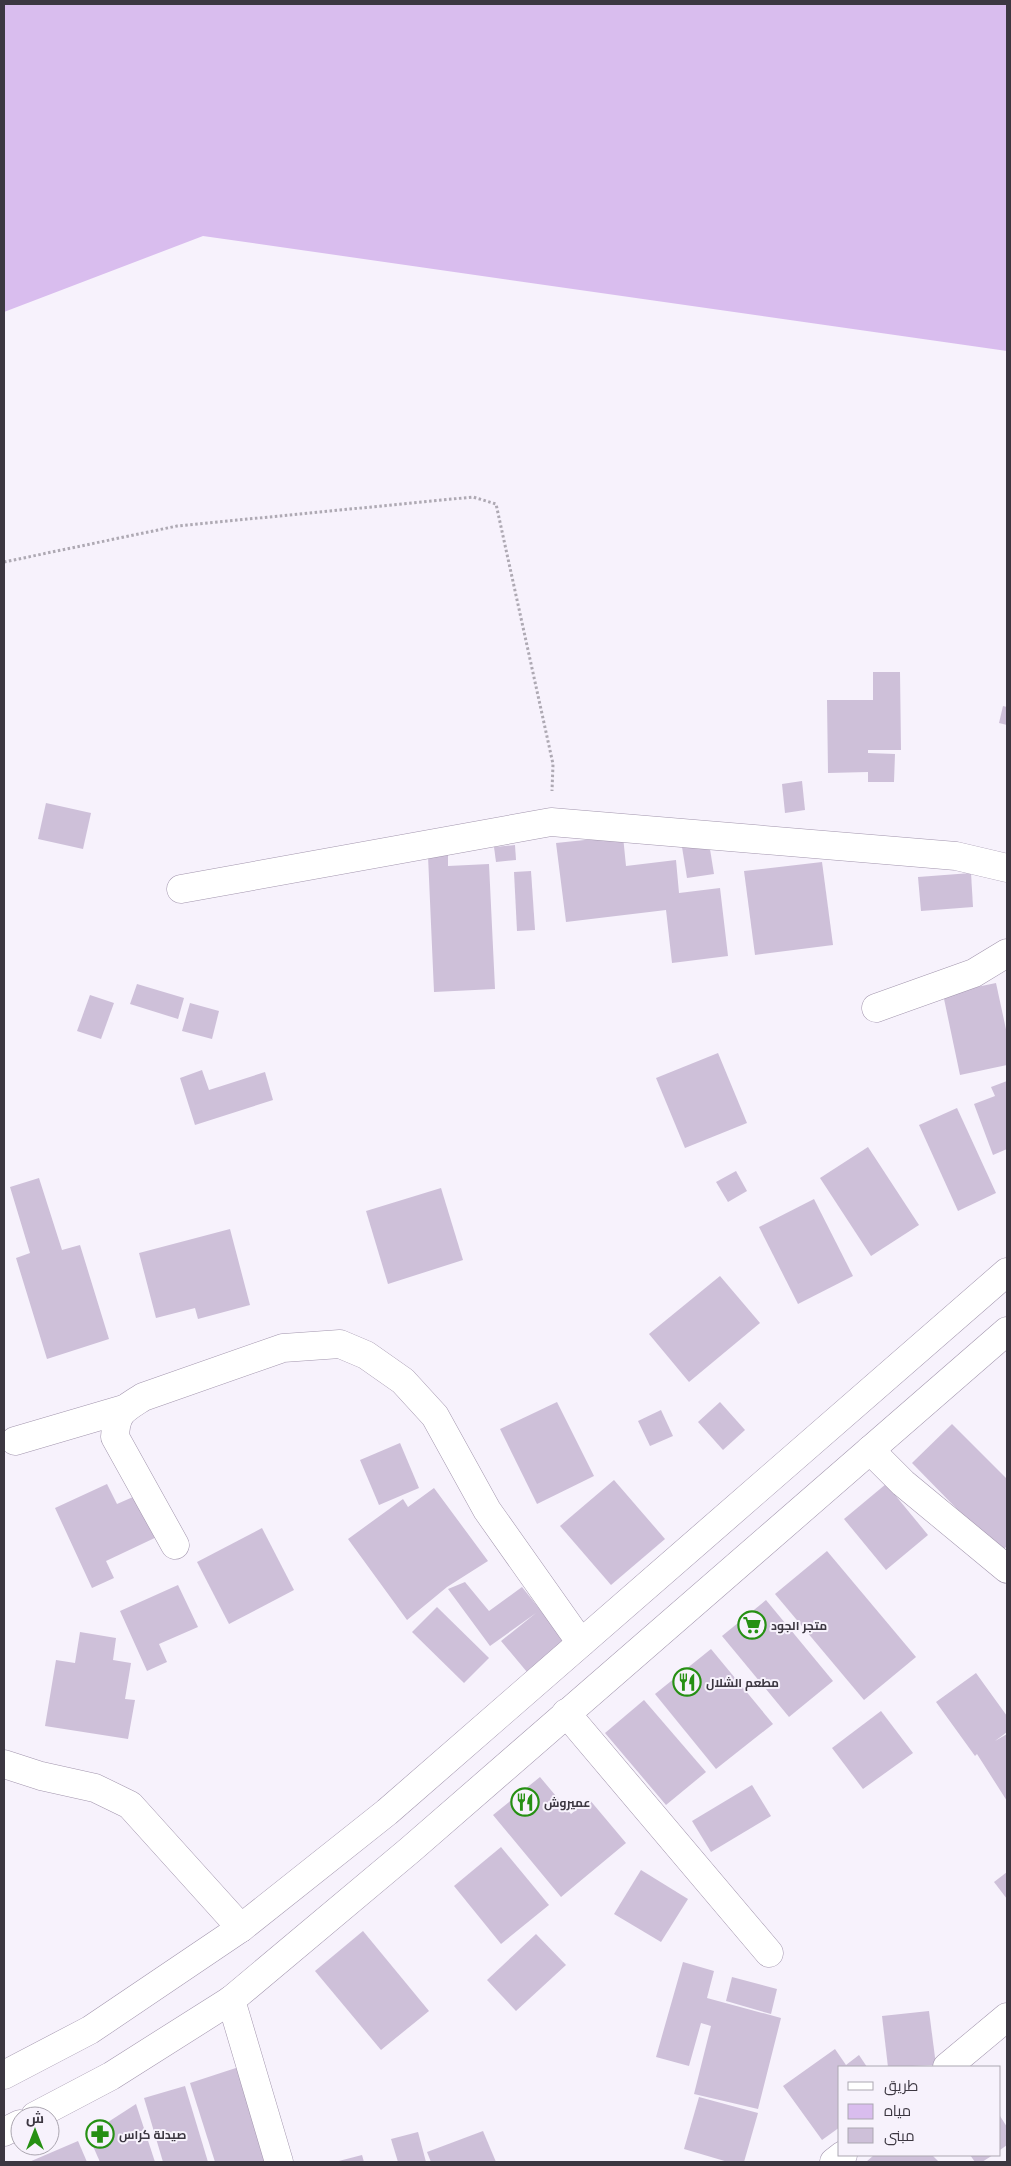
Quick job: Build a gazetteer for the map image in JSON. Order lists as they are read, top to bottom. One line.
{"places":{"supermarket":["متجر الجود"],"restaurant":["مطعم الشلال","عميروش"],"pharmacy":["صيدلة كراس"]},"legend":["طريق","مياه","مبنى"],"north":"top"}
